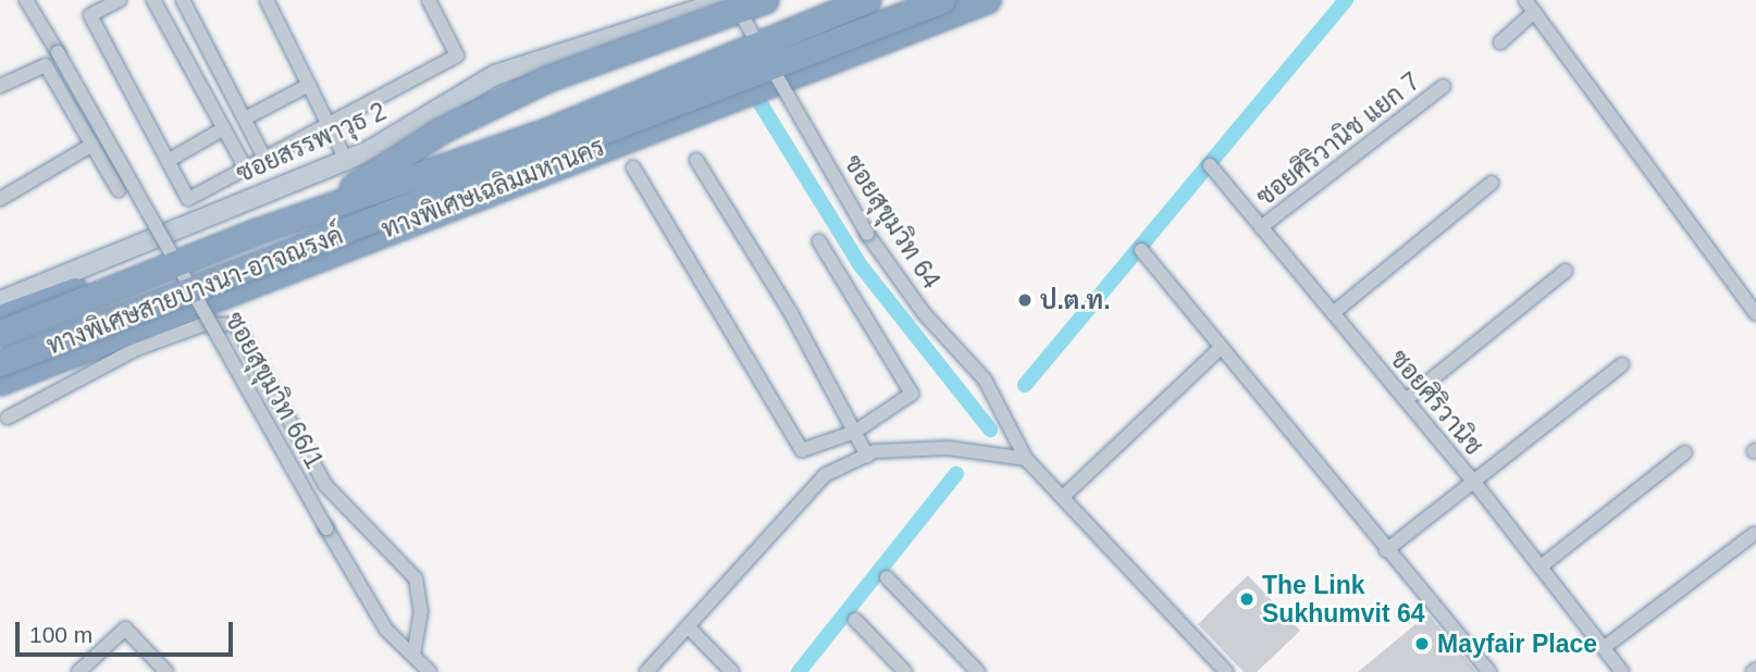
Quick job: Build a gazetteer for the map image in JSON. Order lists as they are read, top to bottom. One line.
{"streets":{"highway":["ทางพิเศษเฉลิมมหานคร","ทางพิเศษสายบางนา-อาจณรงค์"],"street":["ซอยศิริวานิช แยก 7","ซอยสรรพาวุธ 2","ซอยสุขุมวิท 64","ซอยสุขุมวิท 66/1","ซอยศิริวานิช"]},"crossings":[["ซอยศิริวานิช แยก 7","ซอยศิริวานิช"],["ซอยสรรพาวุธ 2","ซอยสุขุมวิท 64"]],"places":["ป.ต.ท.","The Link Sukhumvit 64","Mayfair Place"],"scale_bar":"100 m"}
